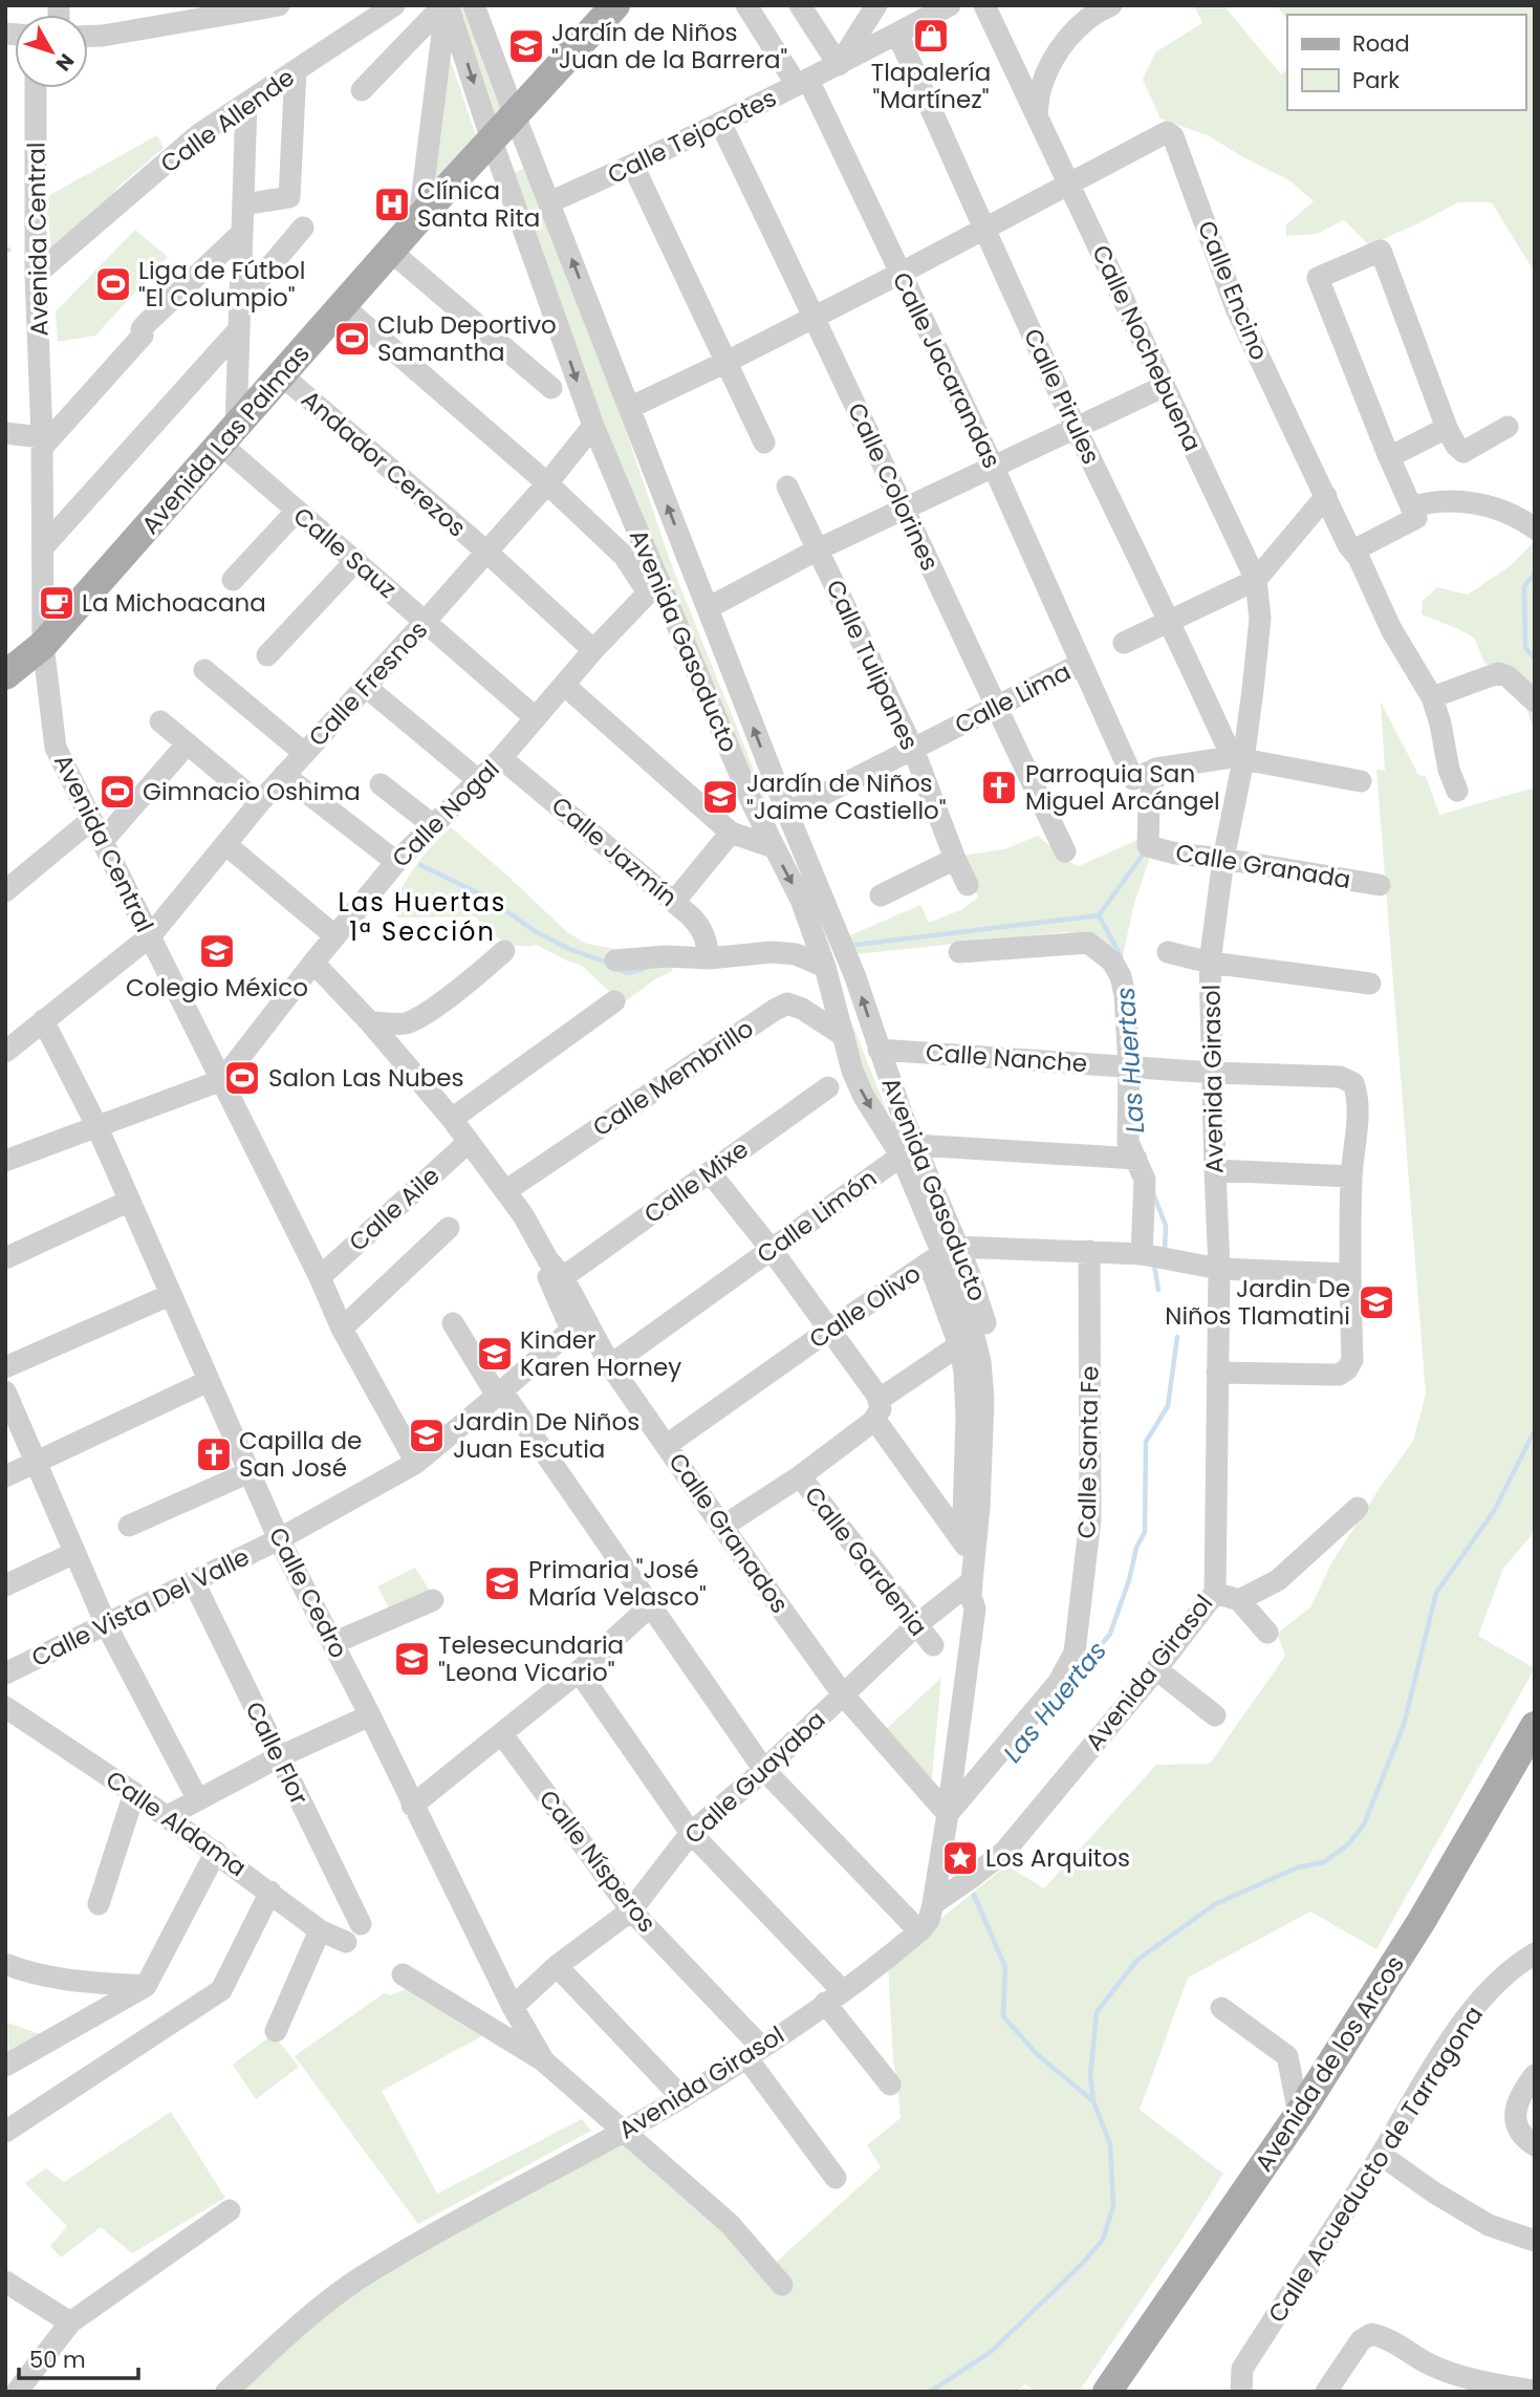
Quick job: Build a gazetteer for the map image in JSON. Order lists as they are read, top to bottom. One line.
{"streets":{"main road":["Avenida Las Palmas","Avenida de los Arcos"],"street":["Calle Allende","Calle Tejocotes","Avenida Central","Calle Encino","Calle Nochebuena","Calle Jacarandas","Calle Pirules","Andador Cerezos","Calle Colorines","Calle Sauz","Avenida Gasoducto","Calle Tulipanes","Calle Fresnos","Calle Lima","Calle Nogal","Calle Jazmín","Calle Granada","Calle Nanche","Calle Membrillo","Avenida Girasol","Calle Mixe","Calle Aile","Calle Limón","Calle Olivo","Calle Santa Fe","Calle Granados","Calle Gardenia","Calle Cedro","Calle Vista Del Valle","Calle Flor","Calle Guayaba","Calle Aldama","Calle Nísperos","Calle Acueducto de Tarragona"]},"crossings":[["Calle Allende","Avenida Central"],["Calle Tejocotes","Calle Jacarandas"],["Calle Tejocotes","Calle Pirules"],["Calle Tejocotes","Calle Colorines"],["Calle Tejocotes","Avenida Gasoducto"],["Avenida Central","Avenida Las Palmas"],["Avenida Central","Calle Fresnos"],["Avenida Central","Calle Nogal"],["Avenida Central","Calle Aile"],["Avenida Central","Calle Vista Del Valle"],["Calle Encino","Calle Nochebuena"],["Calle Nochebuena","Avenida Girasol"],["Calle Jacarandas","Calle Lima"],["Calle Jacarandas","Calle Granada"],["Calle Pirules","Avenida Girasol"],["Avenida Las Palmas","Andador Cerezos"],["Avenida Las Palmas","Calle Sauz"],["Avenida Las Palmas","Avenida Gasoducto"],["Andador Cerezos","Calle Fresnos"],["Andador Cerezos","Calle Nogal"],["Calle Colorines","Calle Lima"],["Calle Sauz","Calle Fresnos"],["Calle Sauz","Calle Nogal"],["Avenida Gasoducto","Calle Fresnos"],["Avenida Gasoducto","Calle Lima"],["Avenida Gasoducto","Calle Nogal"],["Avenida Gasoducto","Calle Nanche"],["Avenida Gasoducto","Calle Membrillo"],["Avenida Gasoducto","Avenida Girasol"],["Avenida Gasoducto","Calle Limón"],["Avenida Gasoducto","Calle Olivo"],["Avenida Gasoducto","Calle Santa Fe"],["Avenida Gasoducto","Calle Granados"],["Avenida Gasoducto","Calle Guayaba"],["Calle Tulipanes","Calle Lima"],["Calle Fresnos","Calle Cedro"],["Calle Nogal","Calle Jazmín"],["Calle Nogal","Calle Granados"],["Calle Granada","Avenida Girasol"],["Calle Nanche","Avenida Girasol"],["Calle Membrillo","Calle Granados"],["Avenida Girasol","Calle Cedro"],["Avenida Girasol","Calle Nísperos"],["Calle Mixe","Calle Granados"],["Calle Mixe","Calle Vista Del Valle"],["Calle Aile","Calle Granados"],["Calle Limón","Calle Granados"],["Calle Olivo","Calle Granados"],["Calle Santa Fe","Calle Granados"],["Calle Granados","Calle Vista Del Valle"],["Calle Granados","Calle Guayaba"],["Calle Gardenia","Calle Guayaba"],["Calle Cedro","Calle Vista Del Valle"],["Calle Cedro","Calle Guayaba"],["Calle Vista Del Valle","Calle Flor"],["Calle Guayaba","Calle Nísperos"]],"districts":["Las Huertas 1ª Sección"],"water":["Las Huertas"],"places":{"shop":["Tlapalería \"Martínez\""],"school or university":["Jardín de Niños \"Juan de la Barrera\"","Jardín de Niños \"Jaime Castiello\"","Colegio México","Jardin De Niños Tlamatini","Kinder Karen Horney","Jardin De Niños Juan Escutia","Primaria \"José María Velasco\"","Telesecundaria \"Leona Vicario\""],"hospital":["Clínica Santa Rita"],"sports":["Liga de Fútbol \"El Columpio\"","Club Deportivo Samantha","Gimnacio Oshima","Salon Las Nubes"],"cafe":["La Michoacana"],"church":["Parroquia San Miguel Arcángel","Capilla de San José"],"place":["Los Arquitos"]},"legend":["Road","Park"],"scale_bar":"50 m","north":"bottom right"}
